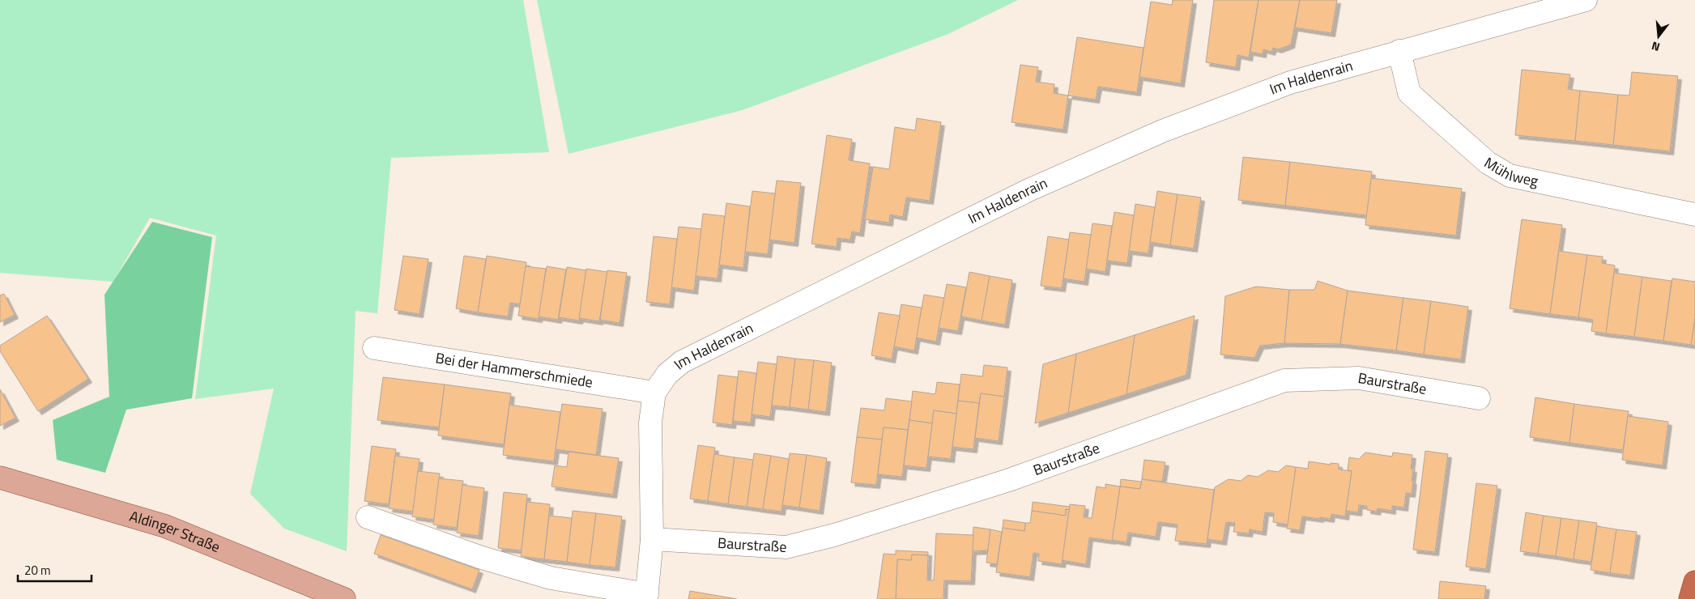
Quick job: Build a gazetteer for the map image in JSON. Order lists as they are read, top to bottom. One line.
{"streets":{"main road":["Aldinger Straße"],"street":["Im Haldenrain","Mühlweg","Bei der Hammerschmiede","Baurstraße"]},"crossings":[["Im Haldenrain","Mühlweg"],["Im Haldenrain","Bei der Hammerschmiede"],["Im Haldenrain","Baurstraße"]],"scale_bar":"20 m","north":"bottom"}
